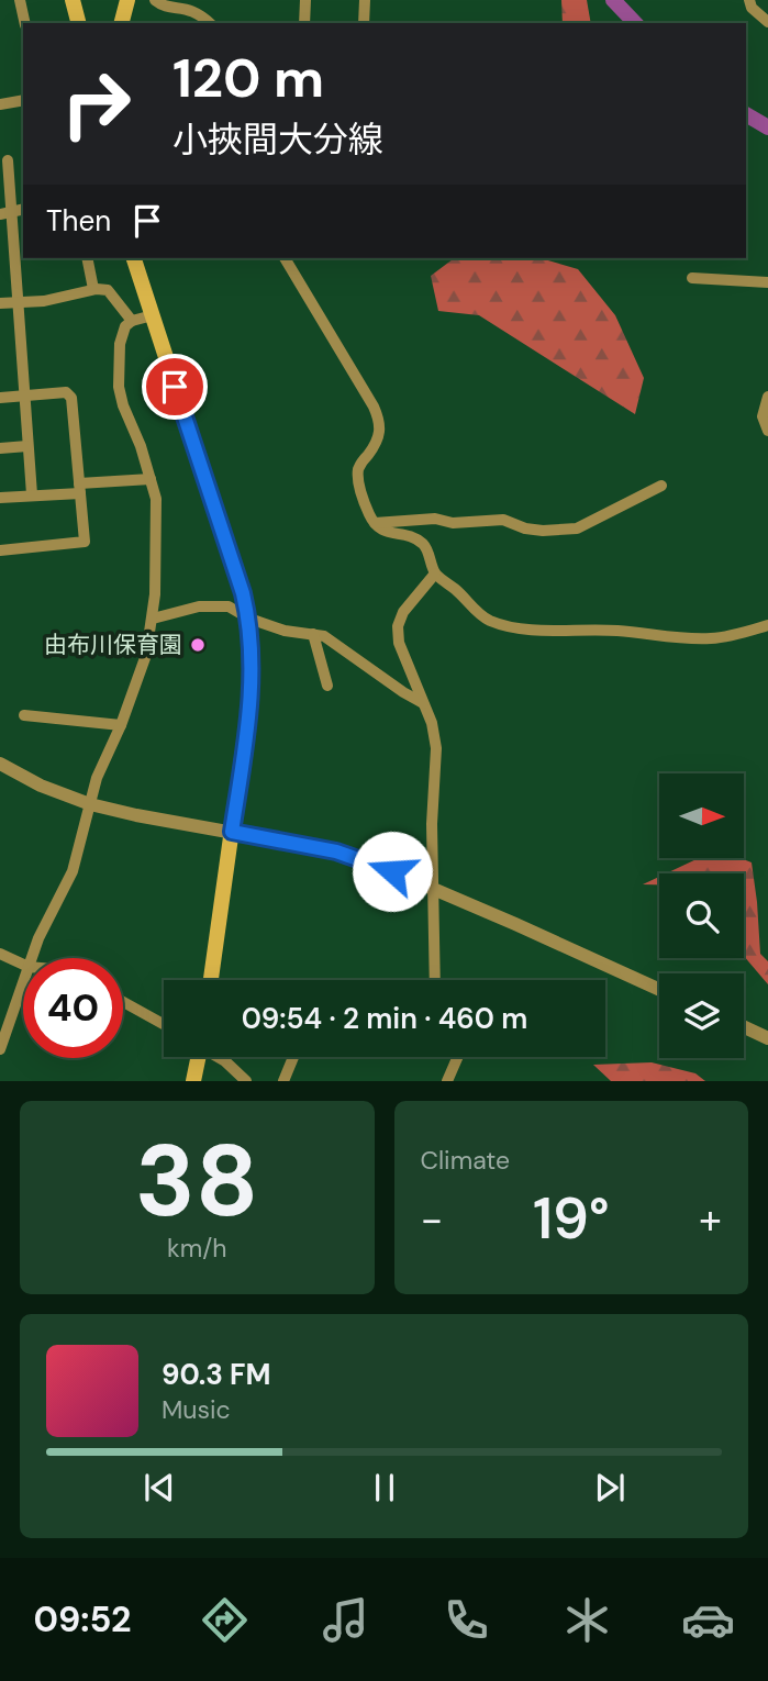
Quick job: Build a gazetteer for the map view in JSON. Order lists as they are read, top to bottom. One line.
{"places":["由布川保育園"],"north":"right","page":{"turn":["120 m","小挾間大分線"],"then":"Then","limit":"40","trip":"09:54 · 2 min · 460 m","tile":[["38","km/h"],"Climate"],"heat":["−","19°","+"],"song":["90.3 FM","Music"],"tabs":"09:52"}}
